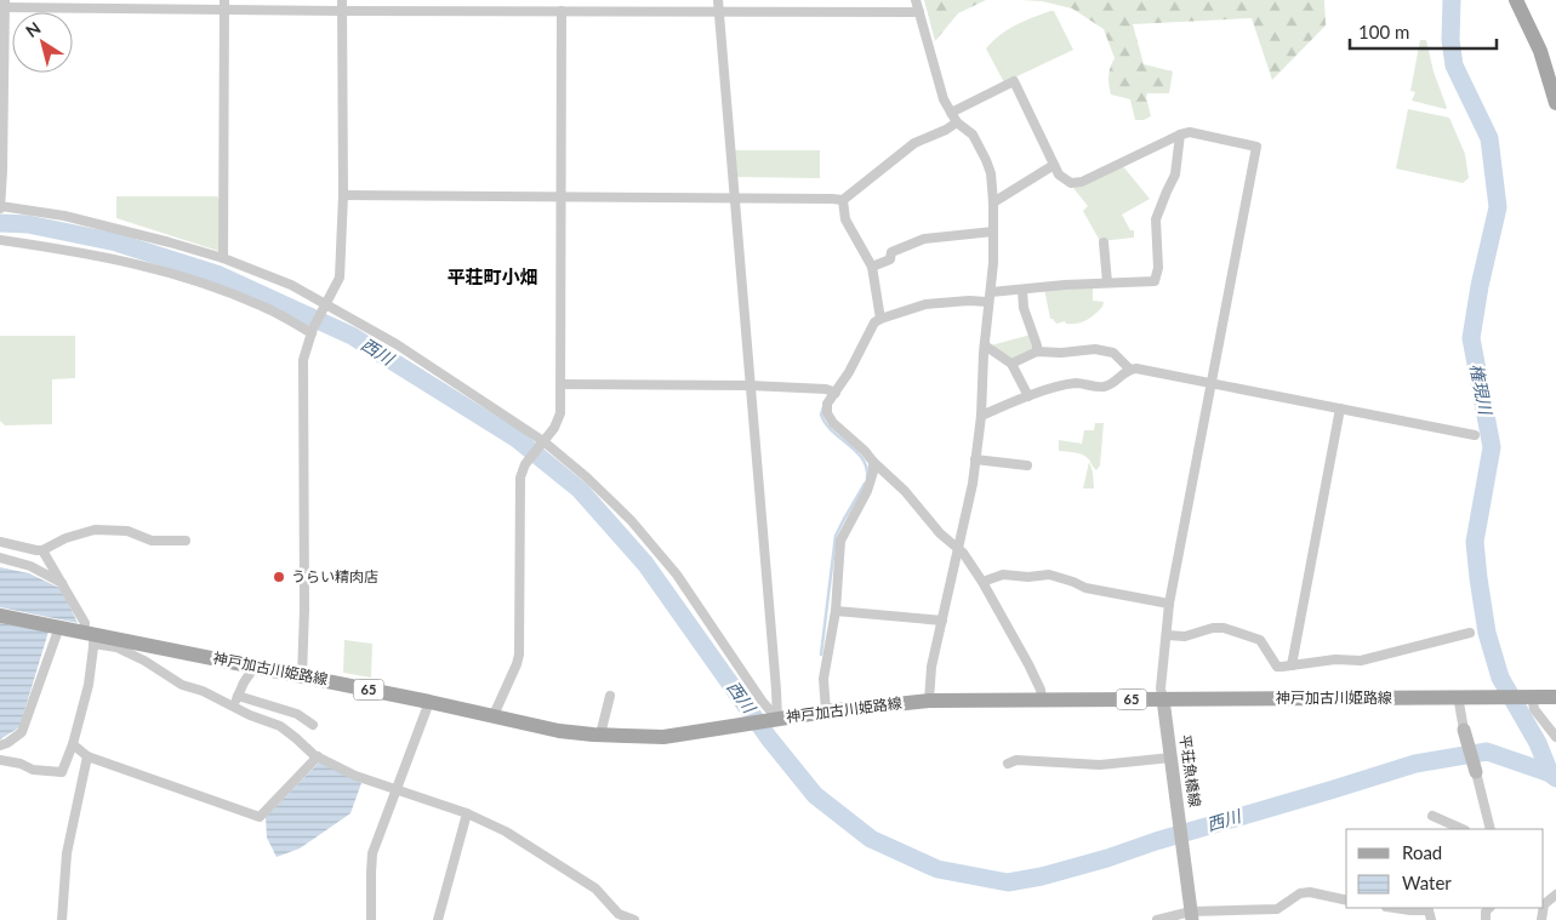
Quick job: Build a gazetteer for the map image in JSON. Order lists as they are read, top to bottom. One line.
{"streets":{"main road":["神戸加古川姫路線","65","平荘魚橋線"]},"crossings":[["神戸加古川姫路線","平荘魚橋線"]],"districts":["平荘町小畑"],"water":["西川","権現川"],"places":["うらい精肉店"],"legend":["Road","Water"],"scale_bar":"100 m","north":"top left"}
